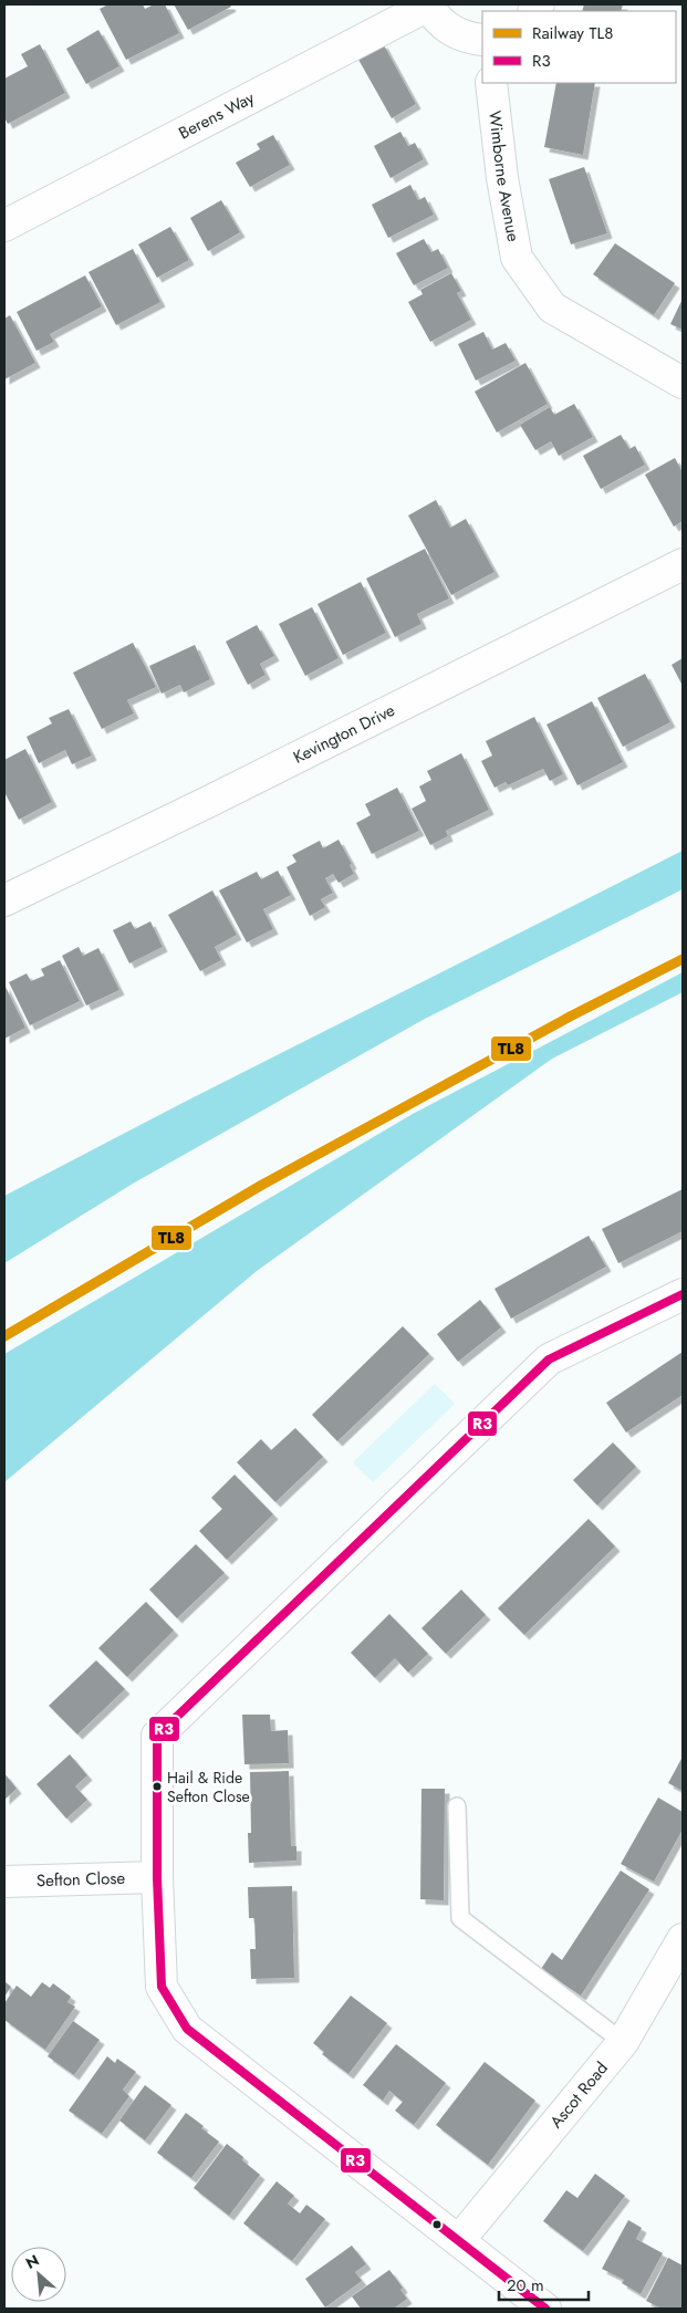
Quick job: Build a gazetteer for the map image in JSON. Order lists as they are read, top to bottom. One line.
{"streets":{"street":["Berens Way","Wimborne Avenue","Kevington Drive","Sefton Close","Ascot Road"]},"places":["Hail & Ride Sefton Close"],"lines":["rail line TL8","transit line R3"],"legend":["Railway TL8","R3"],"scale_bar":"20 m","north":"top left"}
